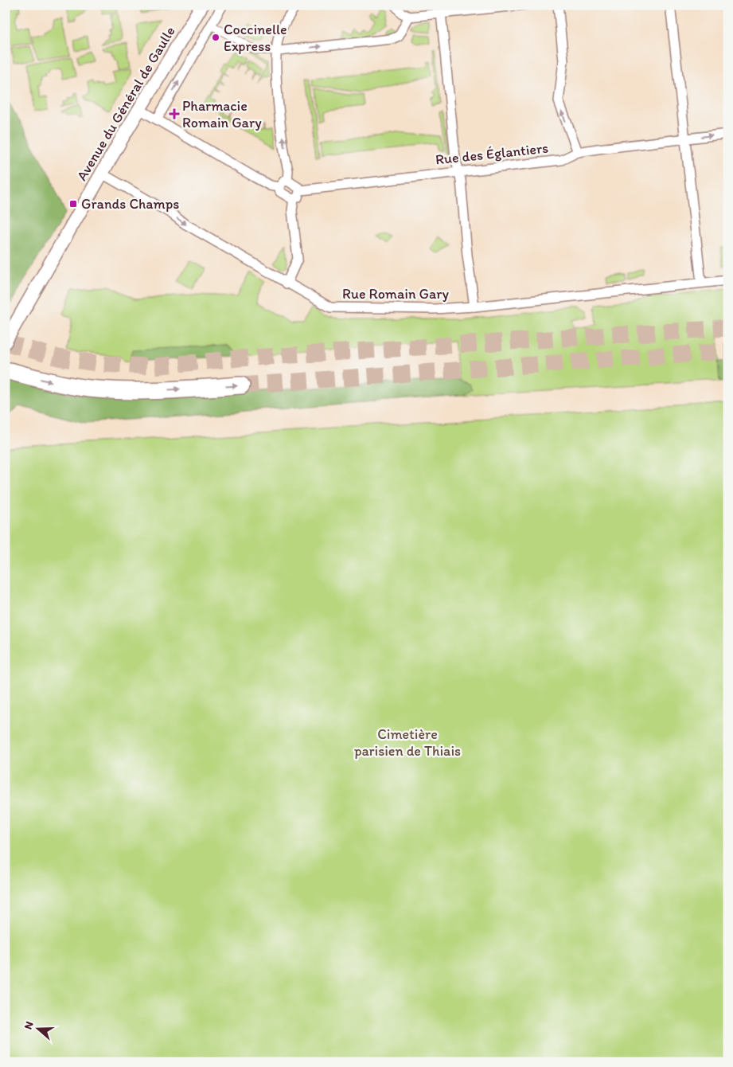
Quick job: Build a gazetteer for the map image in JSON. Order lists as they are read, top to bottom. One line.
{"streets":{"main road":["Avenue du Général de Gaulle"],"street":["Rue des Églantiers","Rue Romain Gary"]},"crossings":[["Avenue du Général de Gaulle","Rue Romain Gary"]],"parks":["Cimetière parisien de Thiais"],"places":{"other":["Coccinelle Express"],"health":["Pharmacie Romain Gary"],"transit":["Grands Champs"]},"north":"left"}
